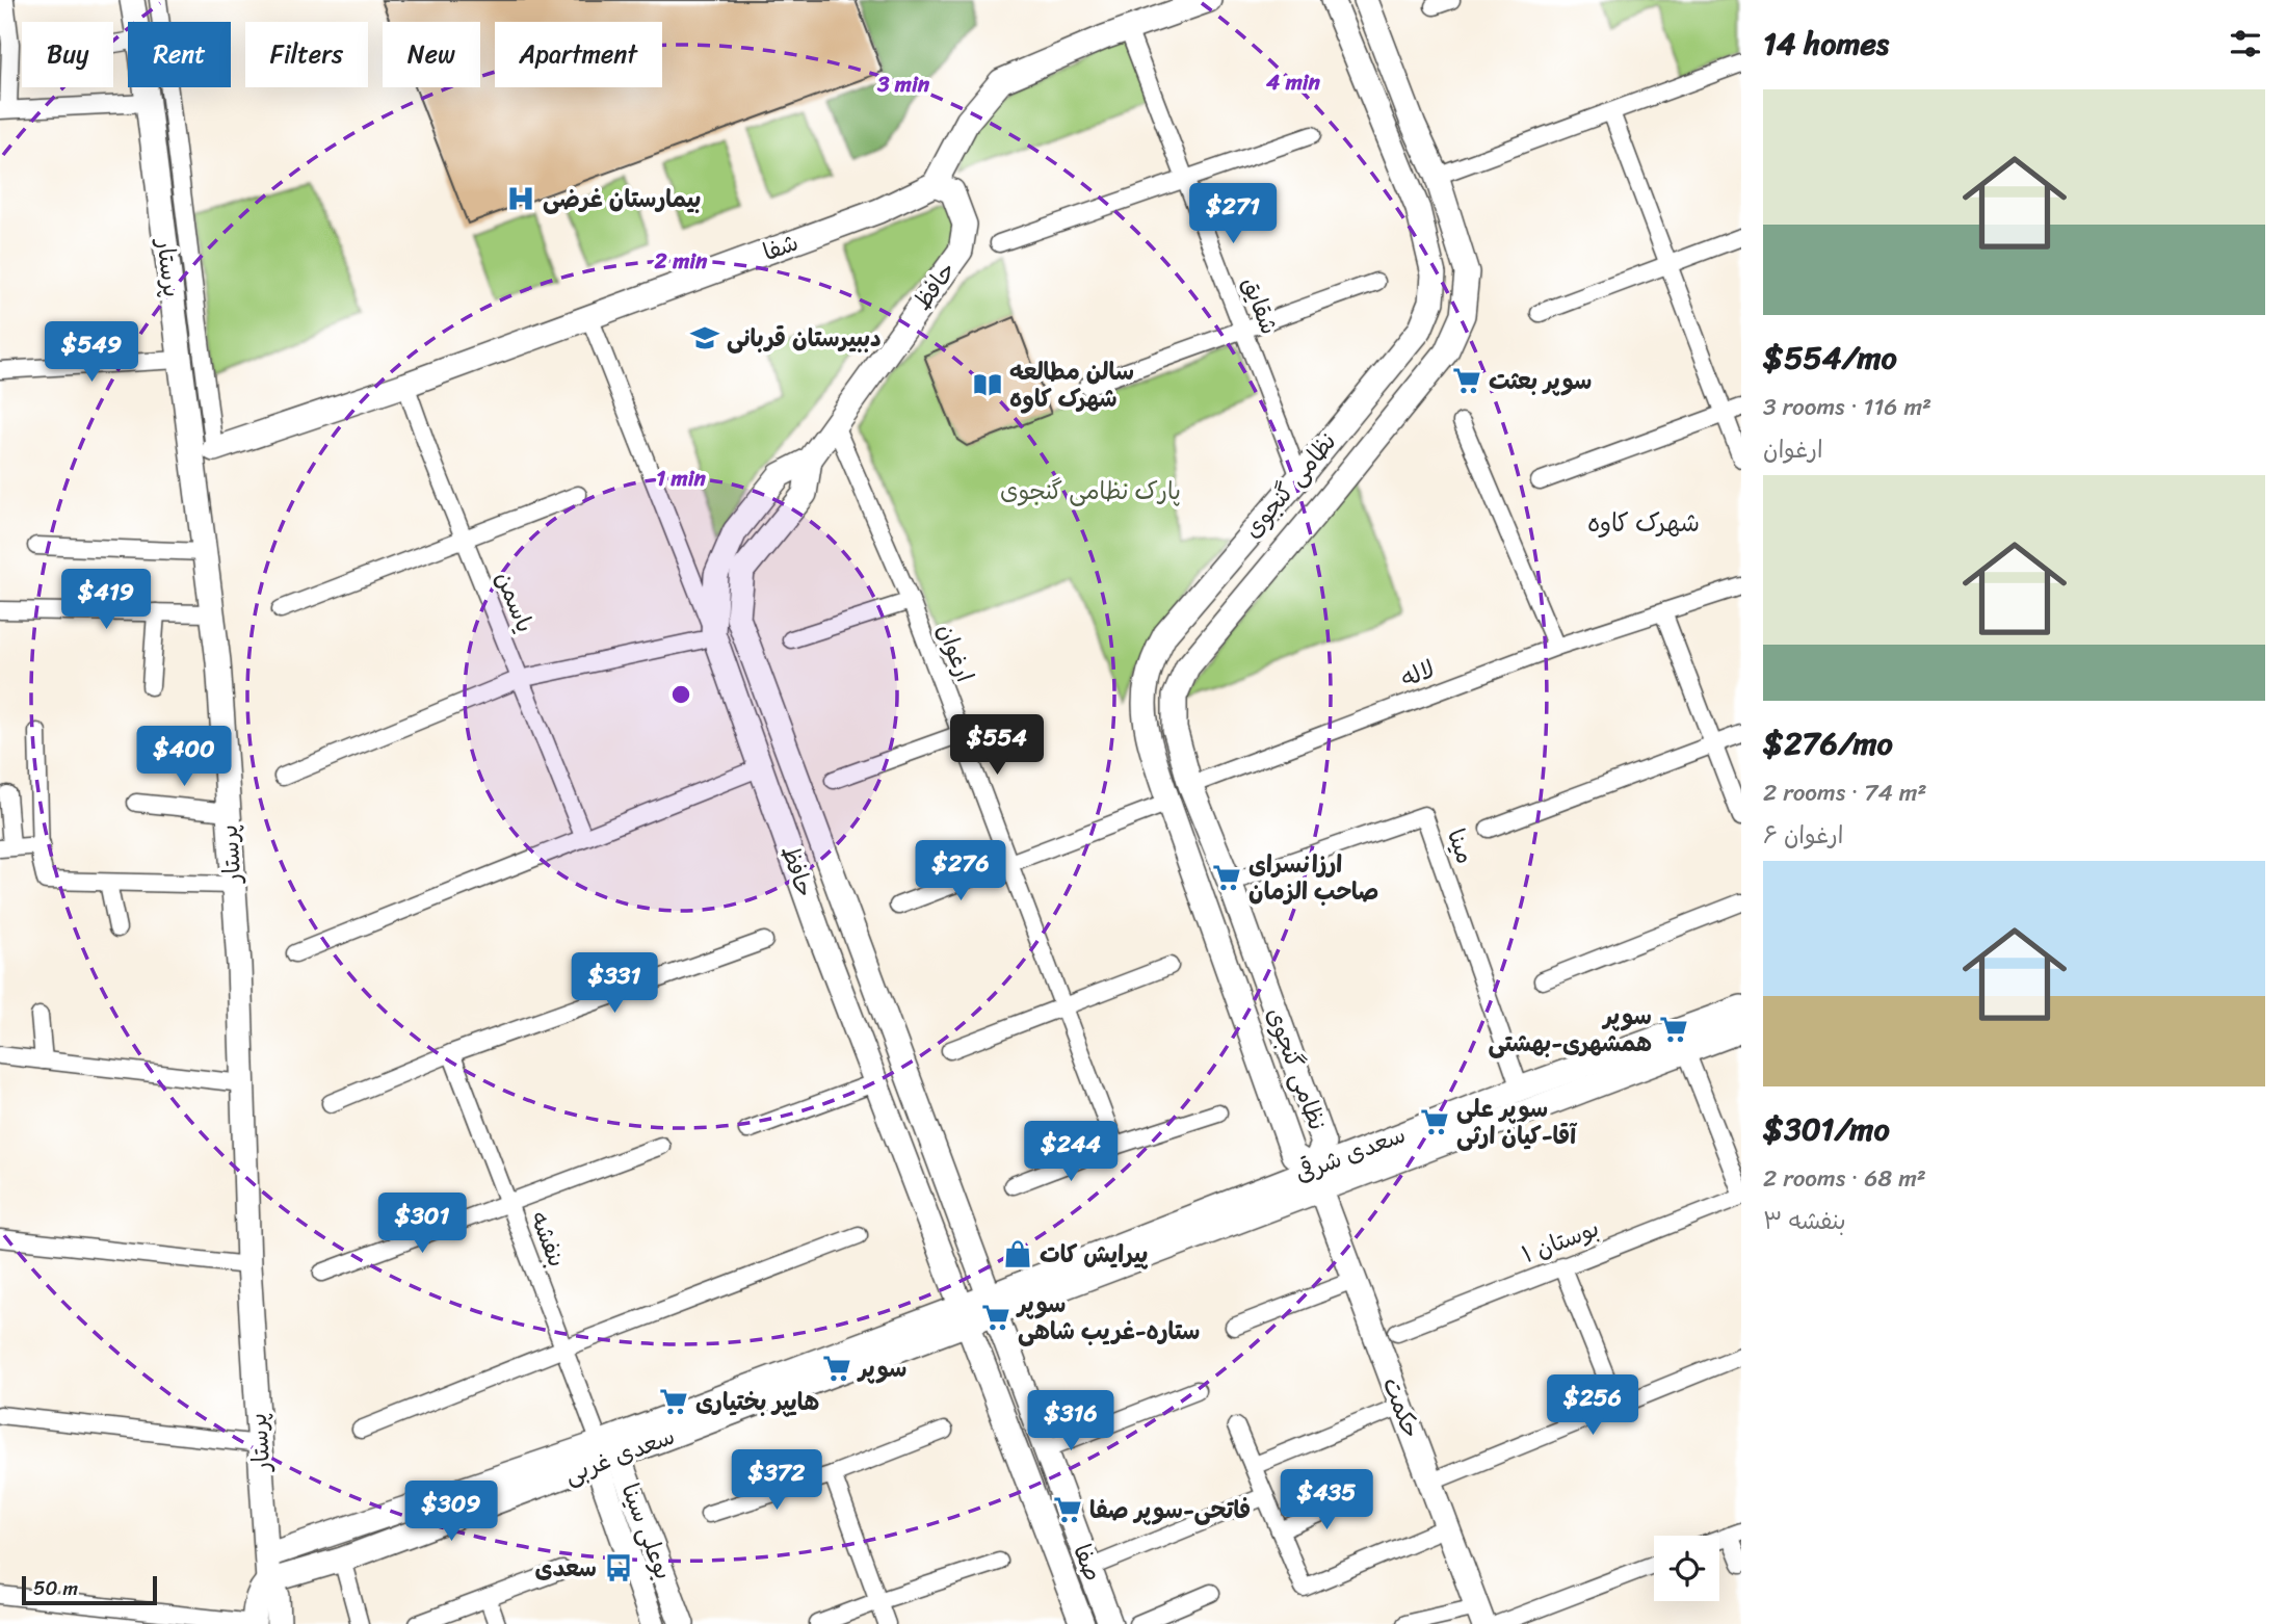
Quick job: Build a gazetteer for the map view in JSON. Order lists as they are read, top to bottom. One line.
{"streets":{"street":["شفا","پرستار","حافظ","شقایق","نظامی گنجوی","یاسمن","ارغوان","لاله","مینا","سعدی شرقی","بنفشه","بوستان ۱","حکمت","سعدی غربی","بوعلی سینا","صفا"]},"crossings":[["شفا","حافظ"],["شفا","یاسمن"],["پرستار","سعدی غربی"],["حافظ","ارغوان"],["حافظ","سعدی شرقی"],["حافظ","سعدی غربی"],["حافظ","صفا"],["شقایق","نظامی گنجوی"],["نظامی گنجوی","لاله"],["نظامی گنجوی","مینا"],["نظامی گنجوی","سعدی شرقی"],["نظامی گنجوی","حکمت"],["مینا","سعدی شرقی"],["سعدی شرقی","حکمت"],["سعدی شرقی","سعدی غربی"],["سعدی شرقی","صفا"],["بنفشه","سعدی غربی"],["بنفشه","بوعلی سینا"],["سعدی غربی","بوعلی سینا"],["سعدی غربی","صفا"]],"districts":["شهرک کاوه"],"parks":["پارک نظامی گنجوی"],"places":{"hospital":["بیمارستان غرضی"],"school or university":["دببیرستان قربانی"],"supermarket":["سوپر بعثت","ارزانسرای صاحب الزمان","سوپر همشهری-بهشتی","سوپر علی آقا-کیان ارثی","سوپر ستاره-غریب شاهی","سوپر","هایپر بختیاری","فاتحی-سوپر صفا"],"library":["سالن مطالعه شهرک کاوه"],"shop":["پیرایش کات"],"bus stop":["سعدی"]},"scale_bar":"50 m","page":{"heading":"14 homes","chip":["Buy","Rent","Filters","New","Apartment"],"list":[{"name":"$554/mo","note":"3 rooms · 116 m² · ارغوان"},{"name":"$276/mo","note":"2 rooms · 74 m² · ارغوان ۶"},{"name":"$301/mo","note":"2 rooms · 68 m² · بنفشه ۳"}],"price":["$271","$549","$419","$554","$400","$276","$331","$244","$301","$256","$316","$372","$435","$309"],"scale":"50 m"},"rings":["4 min","3 min","2 min","1 min"]}
